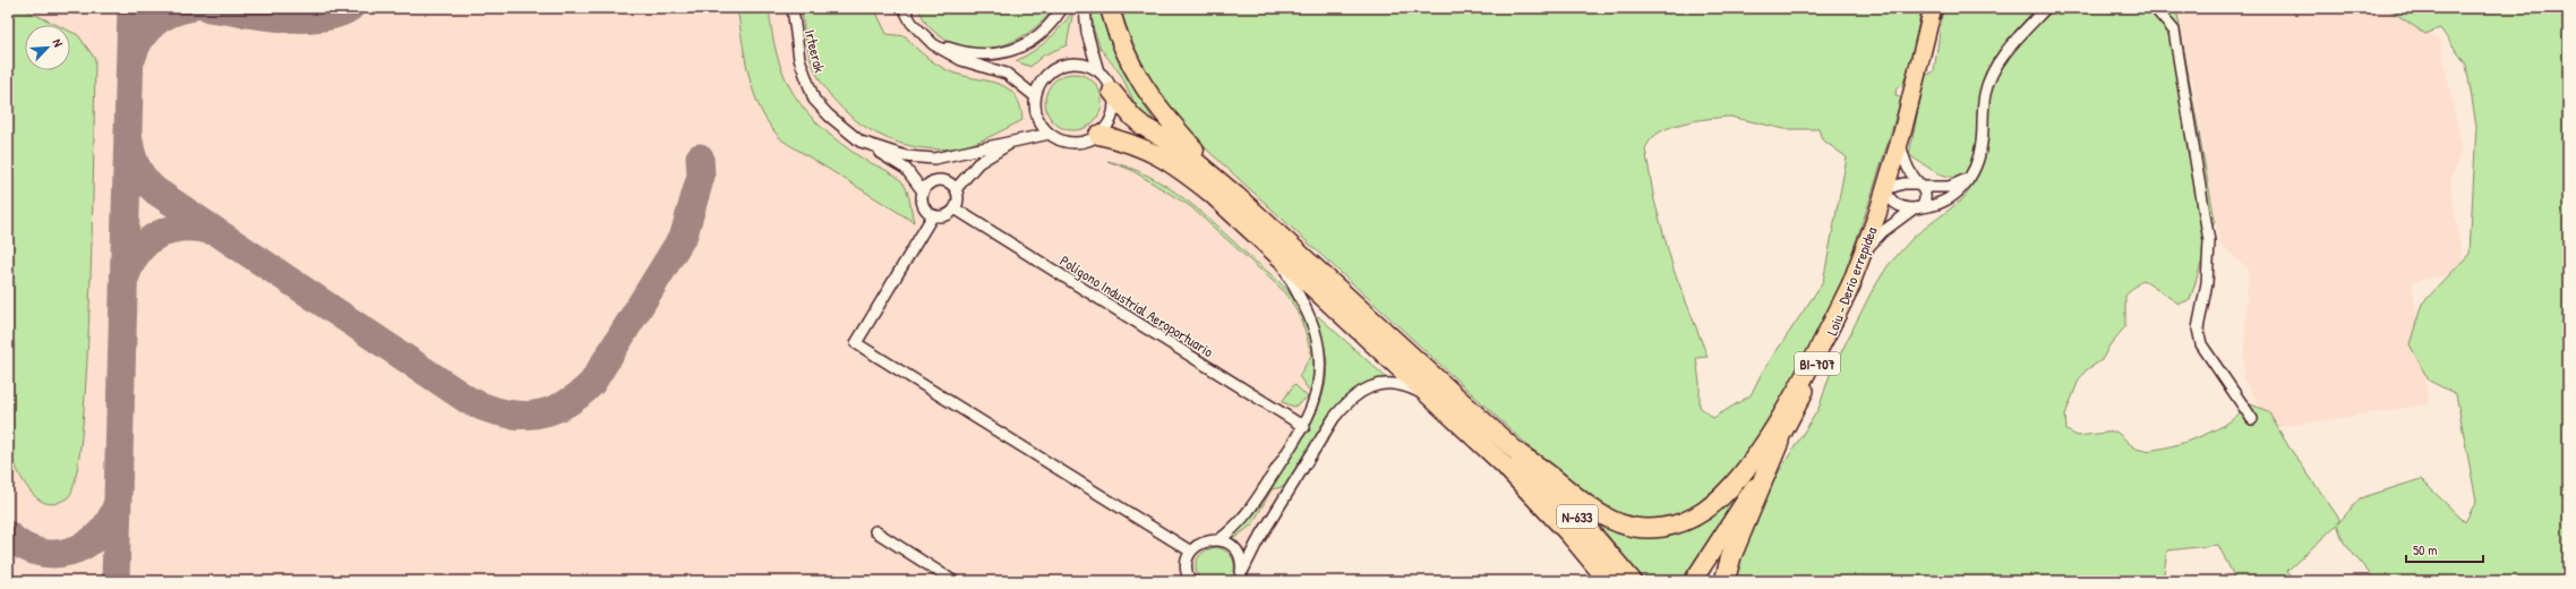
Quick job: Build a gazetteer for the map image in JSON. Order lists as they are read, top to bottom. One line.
{"streets":{"highway":["N-633"],"main road":["Loiu - Derio errepidea","BI-707"],"street":["Irteerak","Polígono Industrial Aeroportuario"]},"scale_bar":"50 m","north":"top right"}
